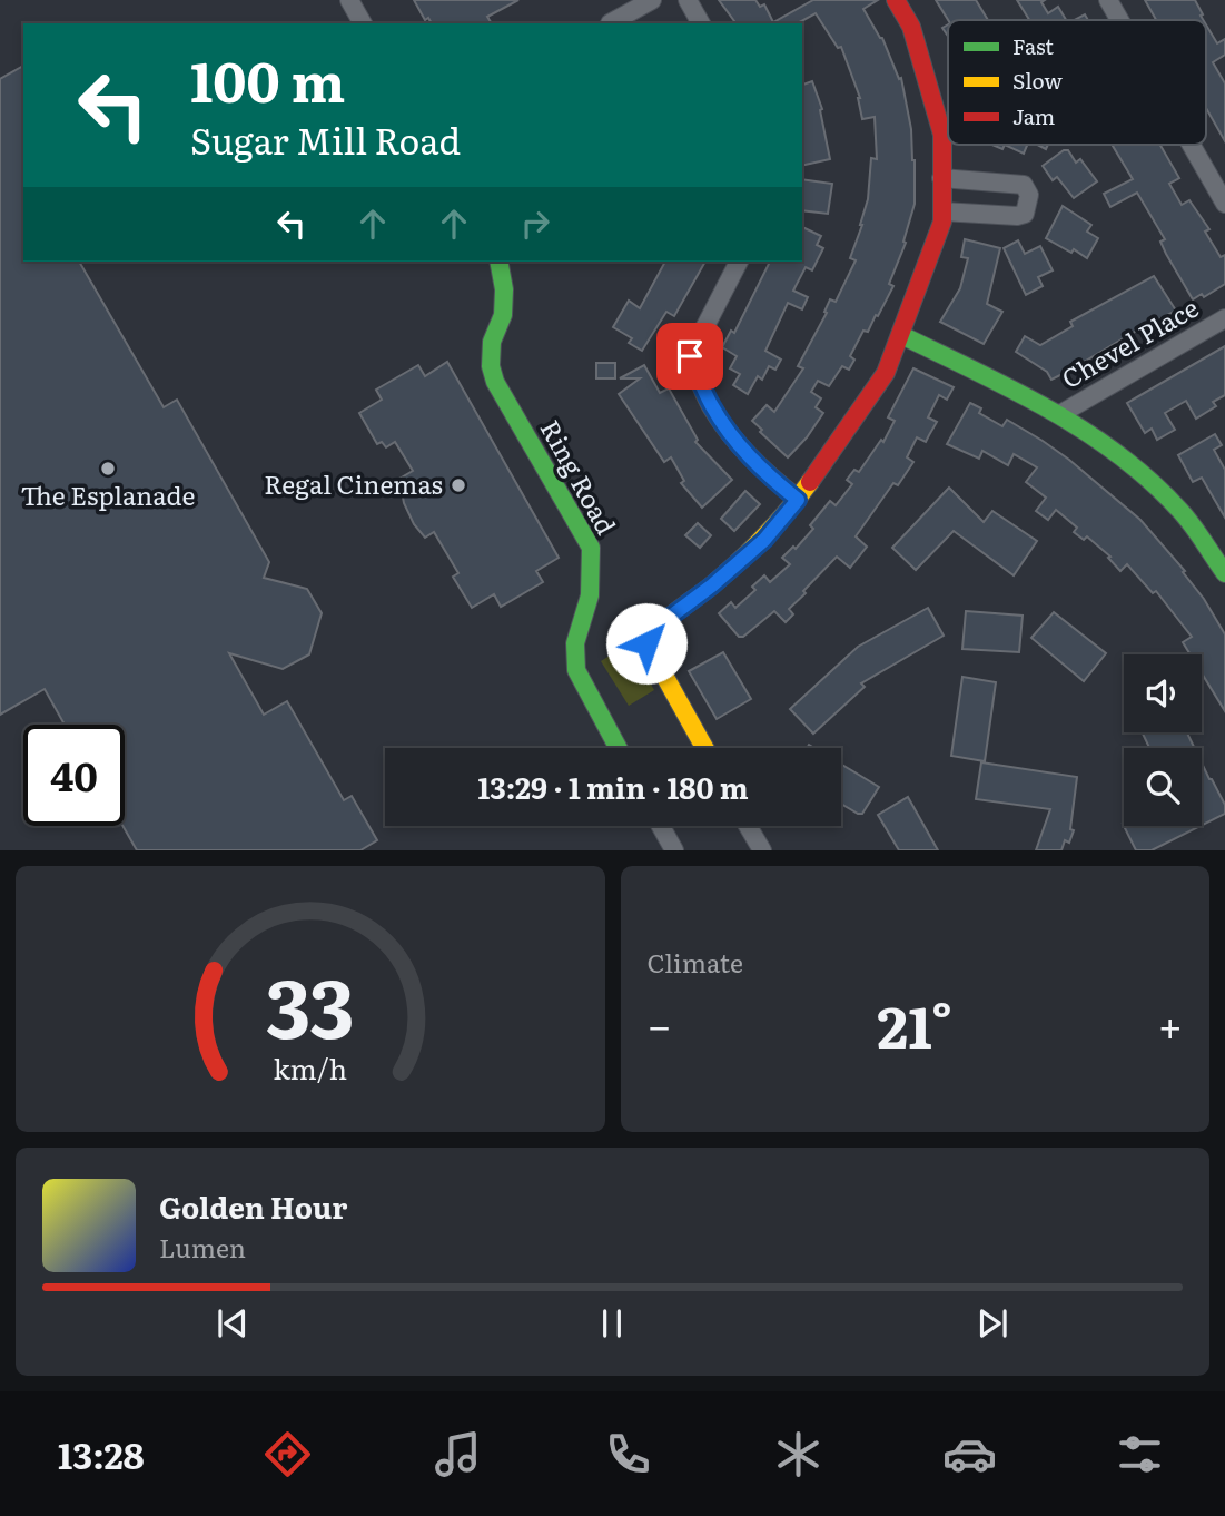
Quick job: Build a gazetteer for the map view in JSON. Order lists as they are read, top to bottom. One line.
{"streets":{"street":["Chevel Place","Ring Road"]},"places":["The Esplanade","Regal Cinemas"],"legend":["Fast","Slow","Jam"],"page":{"turn":["100 m","Sugar Mill Road"],"limit":"40","trip":"13:29 · 1 min · 180 m","tile":"Climate","heat":["−","21°","+"],"song":["Golden Hour","Lumen"],"tabs":"13:28","gauge":["33","km/h"]}}
